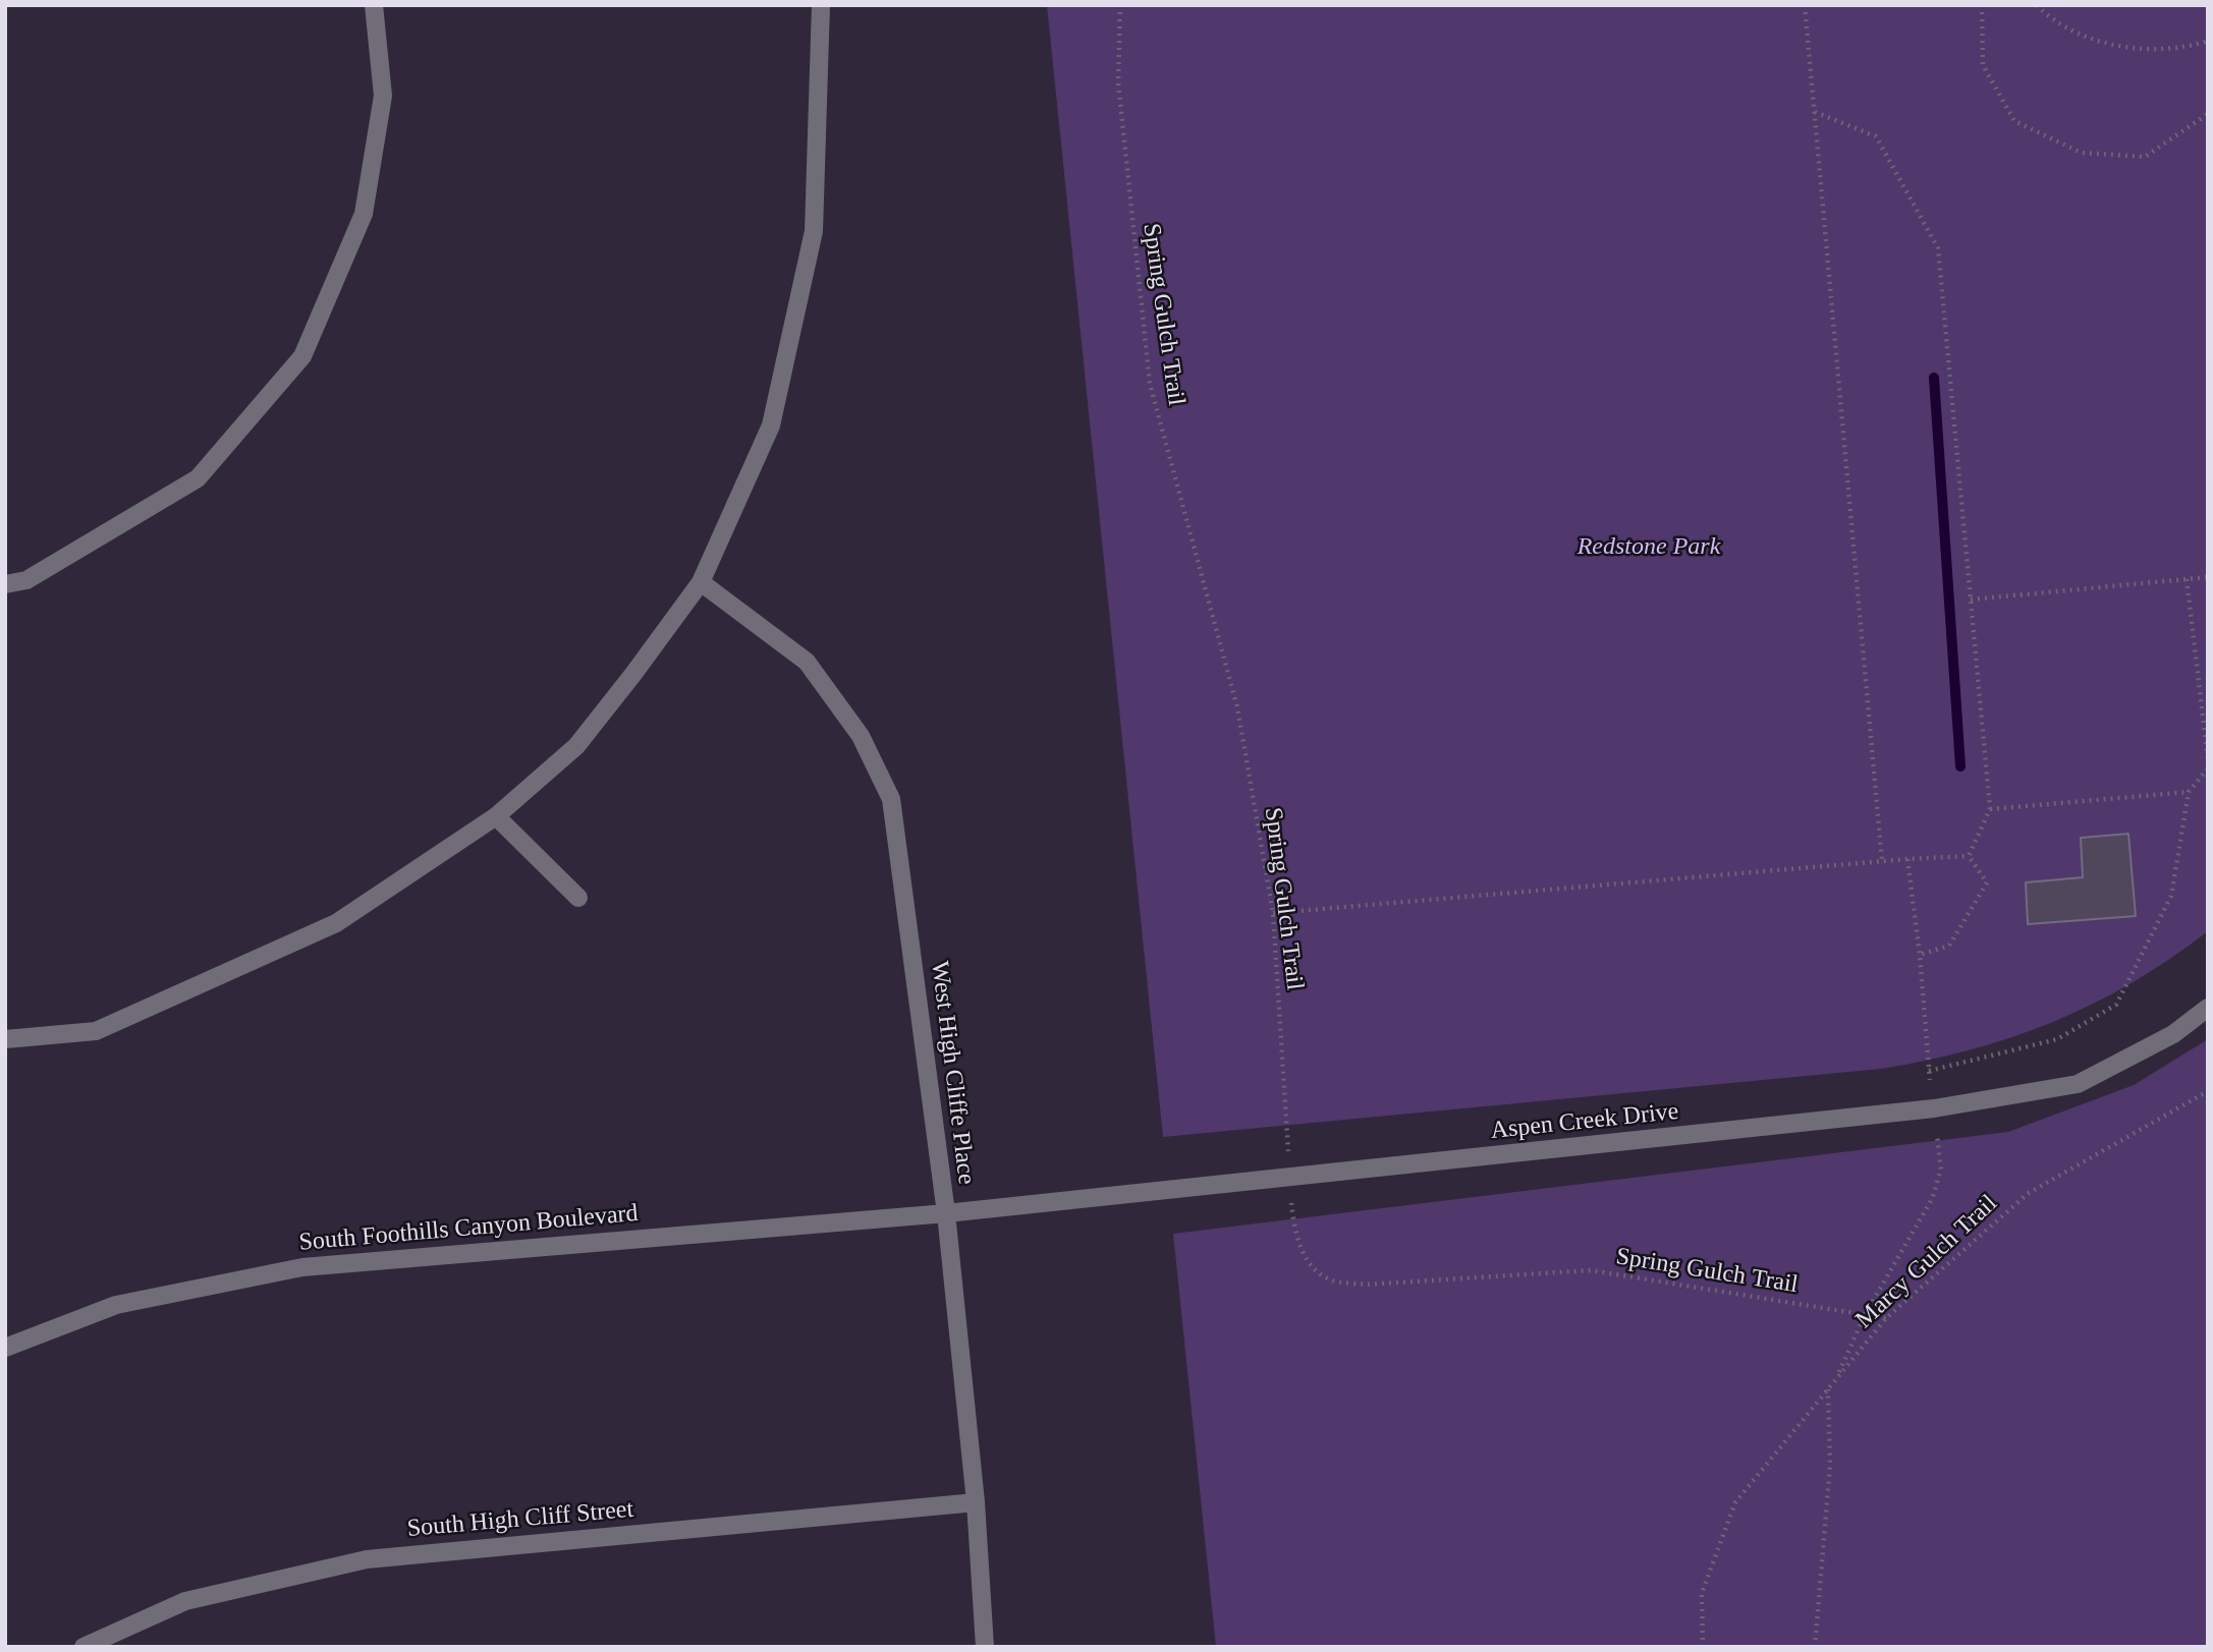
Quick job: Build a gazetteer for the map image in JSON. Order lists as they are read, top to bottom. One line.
{"streets":{"street":["West High Cliffe Place","Aspen Creek Drive","South Foothills Canyon Boulevard","South High Cliff Street"],"path":["Spring Gulch Trail","Marcy Gulch Trail"]},"crossings":[["Spring Gulch Trail","Aspen Creek Drive"],["Spring Gulch Trail","Marcy Gulch Trail"],["West High Cliffe Place","Aspen Creek Drive"],["West High Cliffe Place","South Foothills Canyon Boulevard"],["West High Cliffe Place","South High Cliff Street"],["Aspen Creek Drive","South Foothills Canyon Boulevard"]],"parks":["Redstone Park"]}
